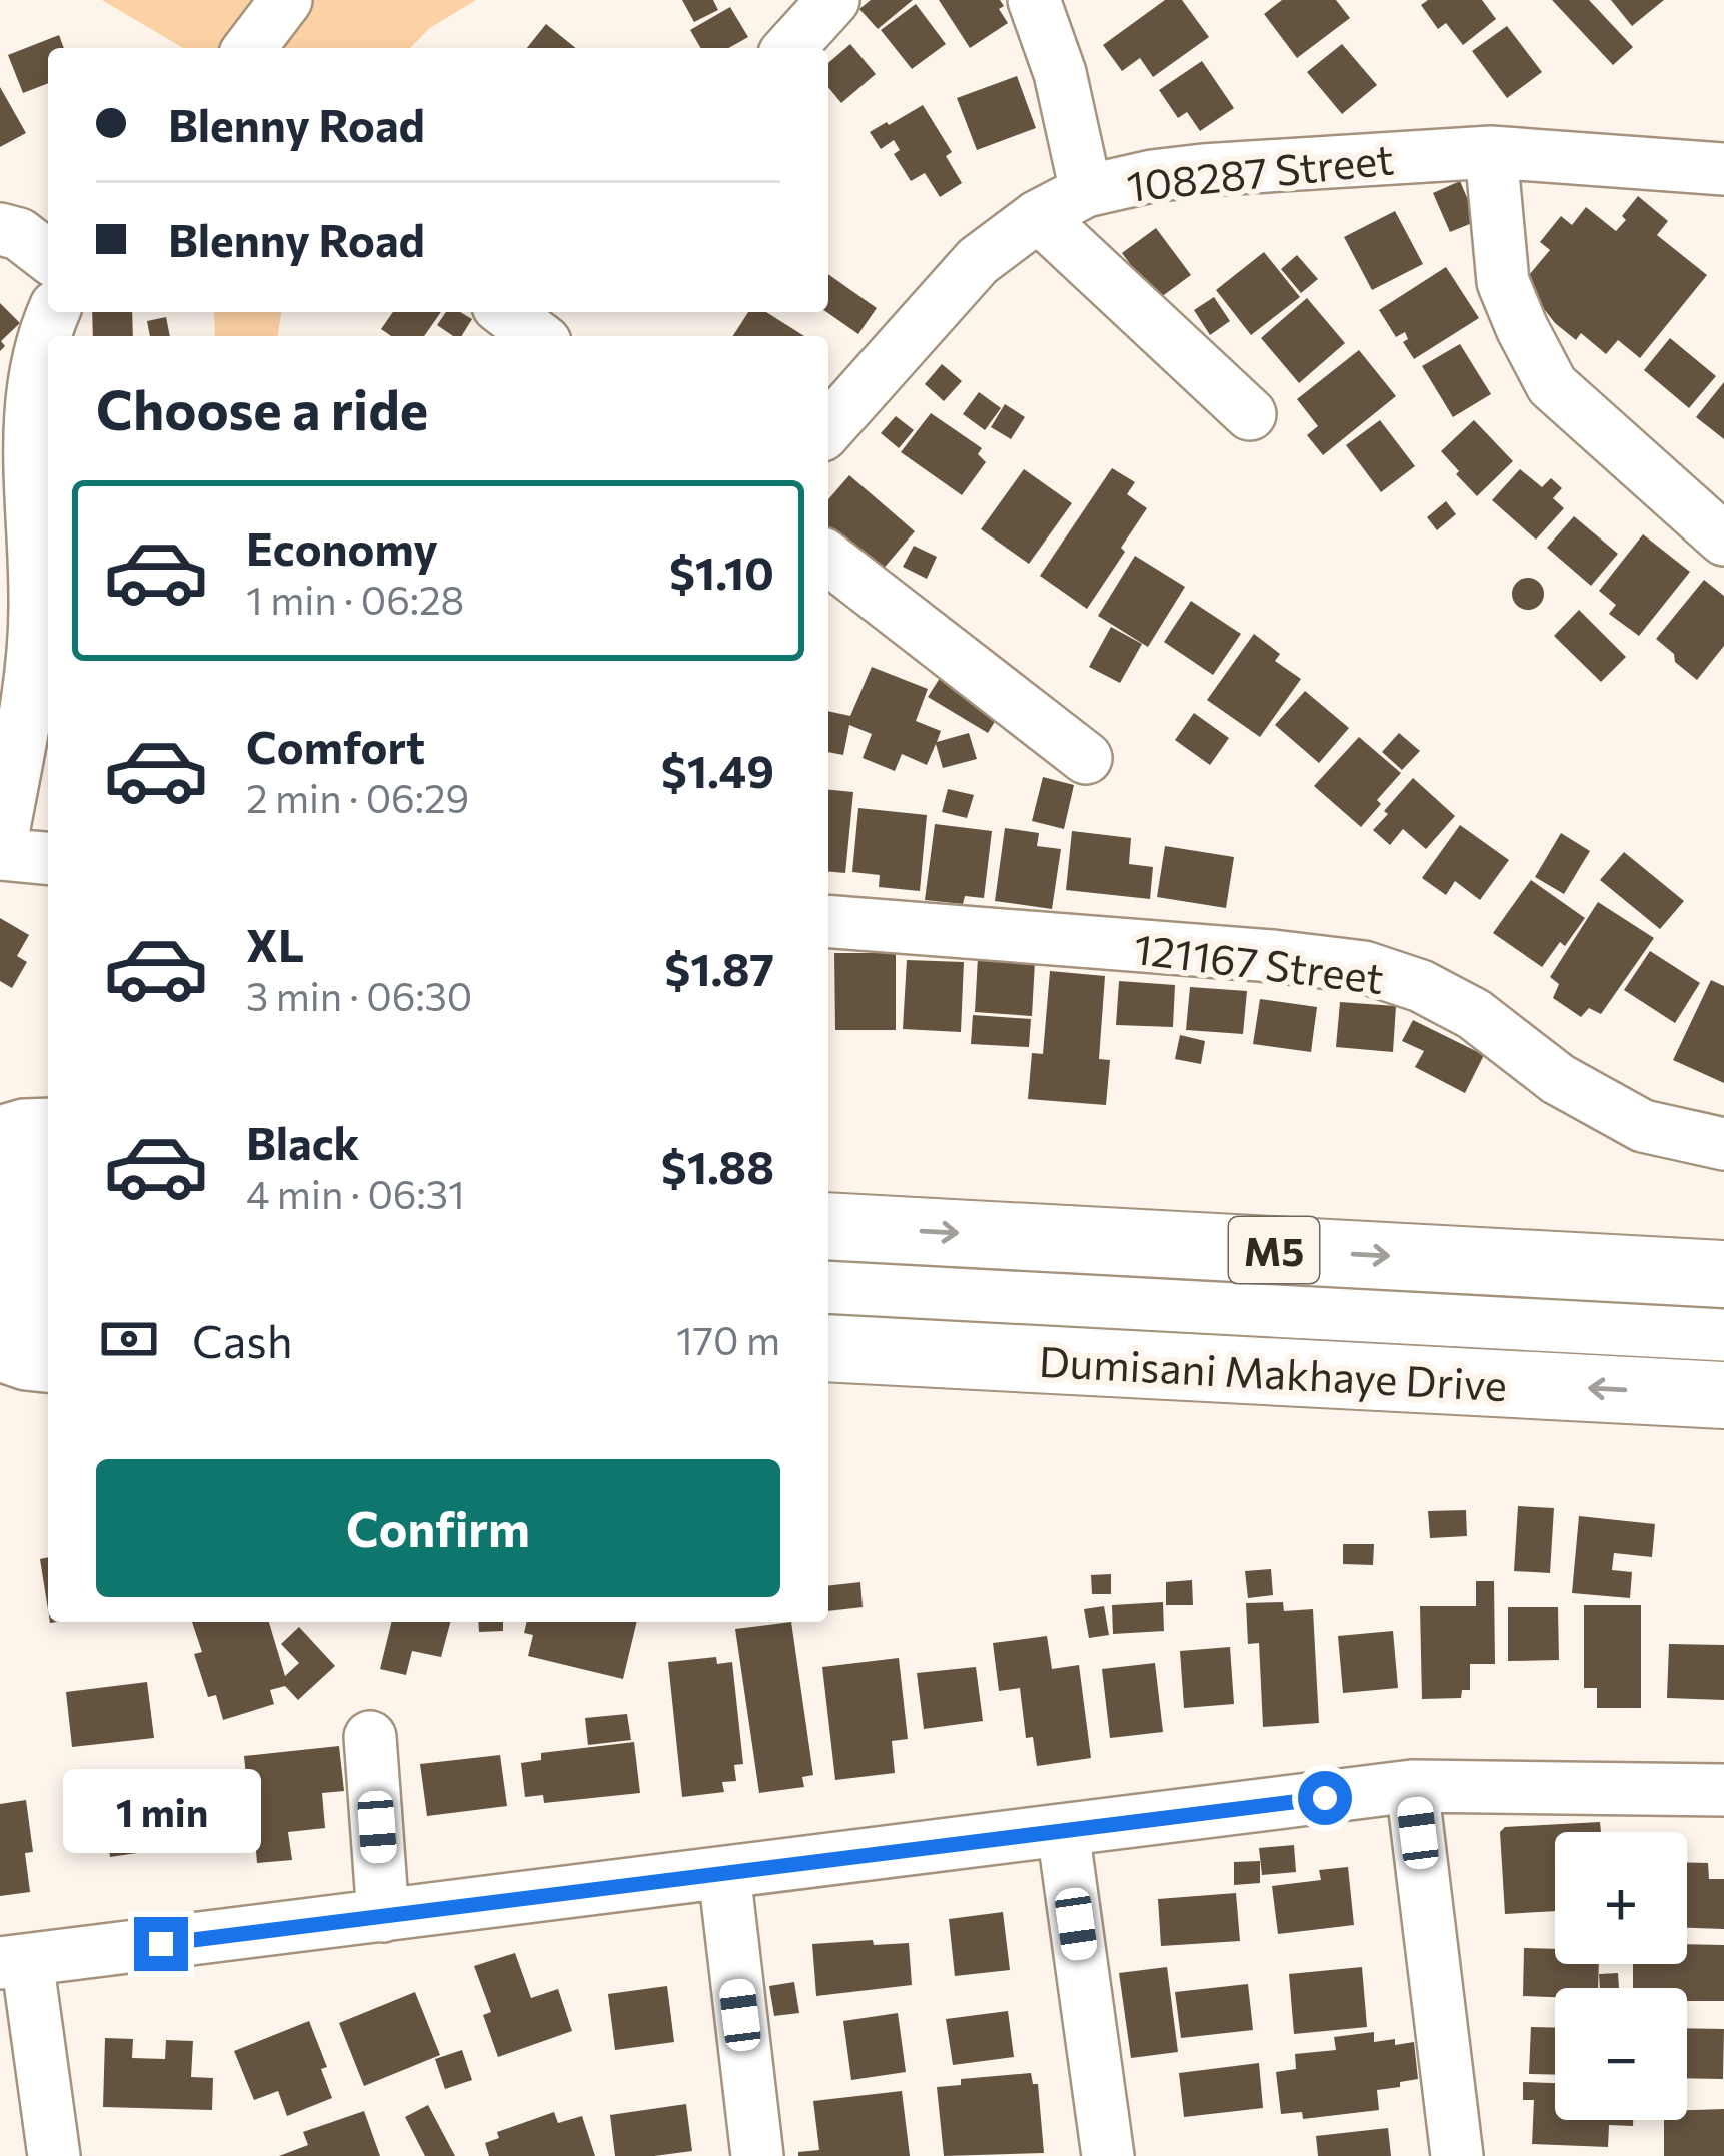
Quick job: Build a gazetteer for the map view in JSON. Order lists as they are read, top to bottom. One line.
{"streets":{"main road":["M5","Dumisani Makhaye Drive"],"street":["108287 Street","121167 Street"]},"page":{"banner":["Blenny Road","Blenny Road"],"heading":"Choose a ride","list":[{"name":"Economy","note":"1 min · 06:28","value":"$1.10"},{"name":"Comfort","note":"2 min · 06:29","value":"$1.49"},{"name":"XL","note":"3 min · 06:30","value":"$1.87"},{"name":"Black","note":"4 min · 06:31","value":"$1.88"}],"pay":["Cash","170 m"],"buttons":"Confirm","bubble":"1 min","map_buttons":["+","−"]}}
